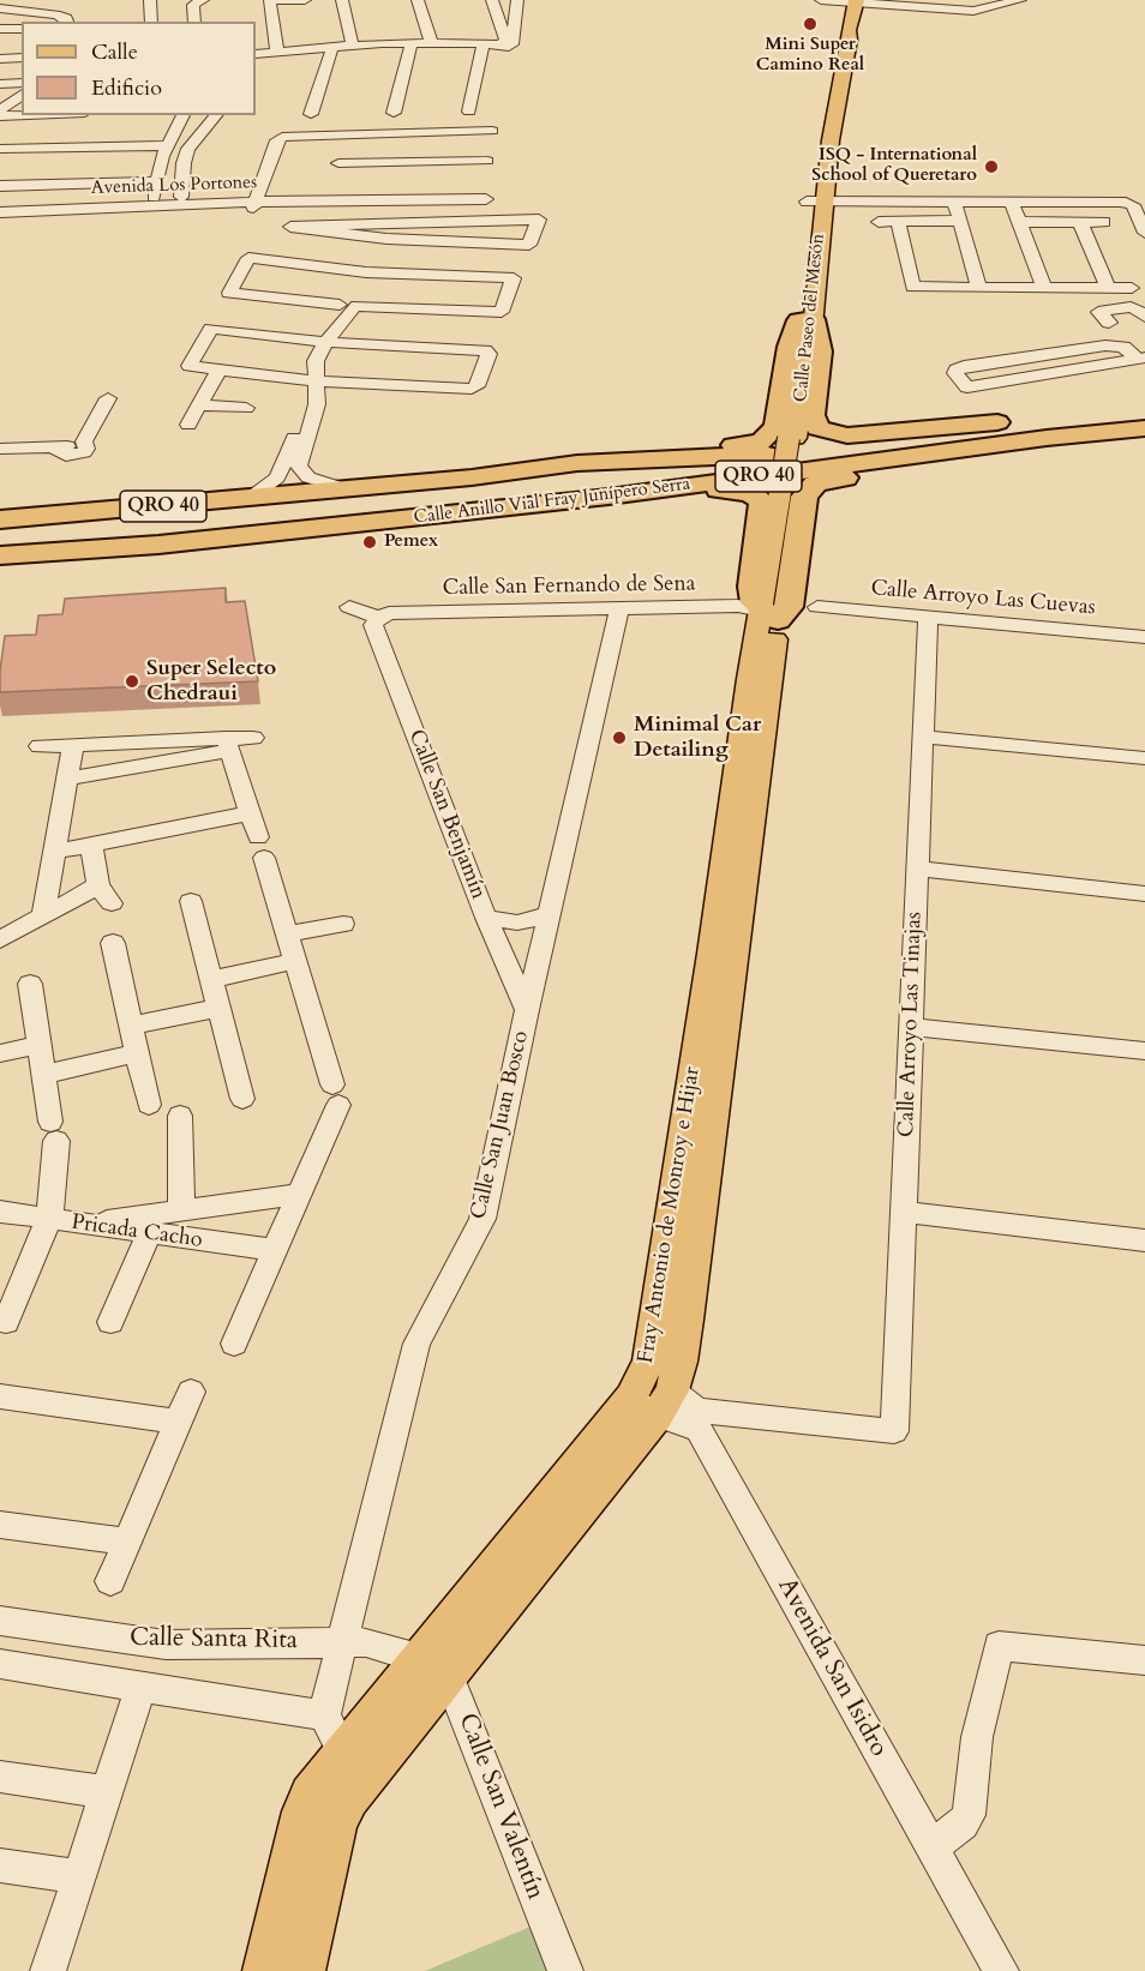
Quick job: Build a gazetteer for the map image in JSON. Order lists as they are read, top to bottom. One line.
{"streets":{"highway":["QRO 40","Calle Anillo Vial Fray Junípero Serra"],"main road":["Calle Paseo del Mesón","Fray Antonio de Monroy e Hijar"],"street":["Avenida Los Portones","Calle San Fernando de Sena","Calle Arroyo Las Cuevas","Calle San Benjamín","Calle Arroyo Las Tinajas","Calle San Juan Bosco","Pricada Cacho","Calle Santa Rita","Avenida San Isidro","Calle San Valentín"]},"crossings":[["Calle San Fernando de Sena","Calle San Benjamín"],["Calle San Fernando de Sena","Calle San Juan Bosco"],["Calle San Fernando de Sena","Fray Antonio de Monroy e Hijar"],["Calle Arroyo Las Cuevas","Calle Arroyo Las Tinajas"],["Calle San Benjamín","Calle San Juan Bosco"],["Calle Arroyo Las Tinajas","Avenida San Isidro"],["Calle San Juan Bosco","Calle Santa Rita"],["Fray Antonio de Monroy e Hijar","Calle Santa Rita"],["Fray Antonio de Monroy e Hijar","Calle San Valentín"],["Calle Santa Rita","Calle San Valentín"]],"places":["Mini Super Camino Real","ISQ - International School of Queretaro","Pemex","Super Selecto Chedraui","Minimal Car Detailing"],"legend":["Calle","Edificio"]}
